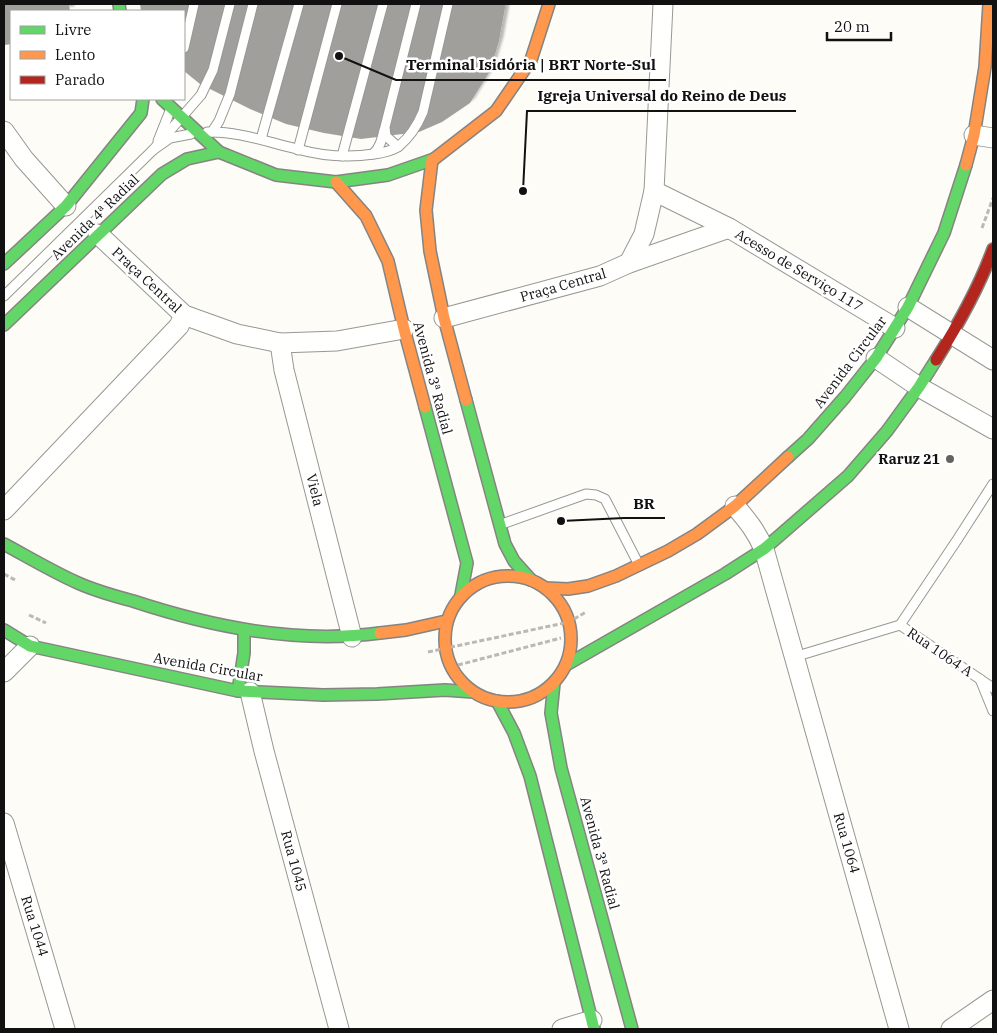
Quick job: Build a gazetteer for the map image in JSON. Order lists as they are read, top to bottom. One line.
{"streets":{"main road":["Avenida 4ª Radial","Avenida Circular","Avenida 3ª Radial"],"street":["Acesso de Serviço 117","Praça Central","Viela","Rua 1064","Rua 1045","Rua 1044"],"lane":["Rua 1064 A"]},"crossings":[["Avenida 4ª Radial","Praça Central"],["Acesso de Serviço 117","Praça Central"],["Acesso de Serviço 117","Avenida Circular"],["Praça Central","Avenida 3ª Radial"],["Praça Central","Viela"],["Avenida Circular","Rua 1064"],["Avenida Circular","Rua 1045"]],"places":["Terminal Isidória | BRT Norte-Sul","Igreja Universal do Reino de Deus","Raruz 21","BR"],"legend":["Livre","Lento","Parado"],"scale_bar":"20 m"}
